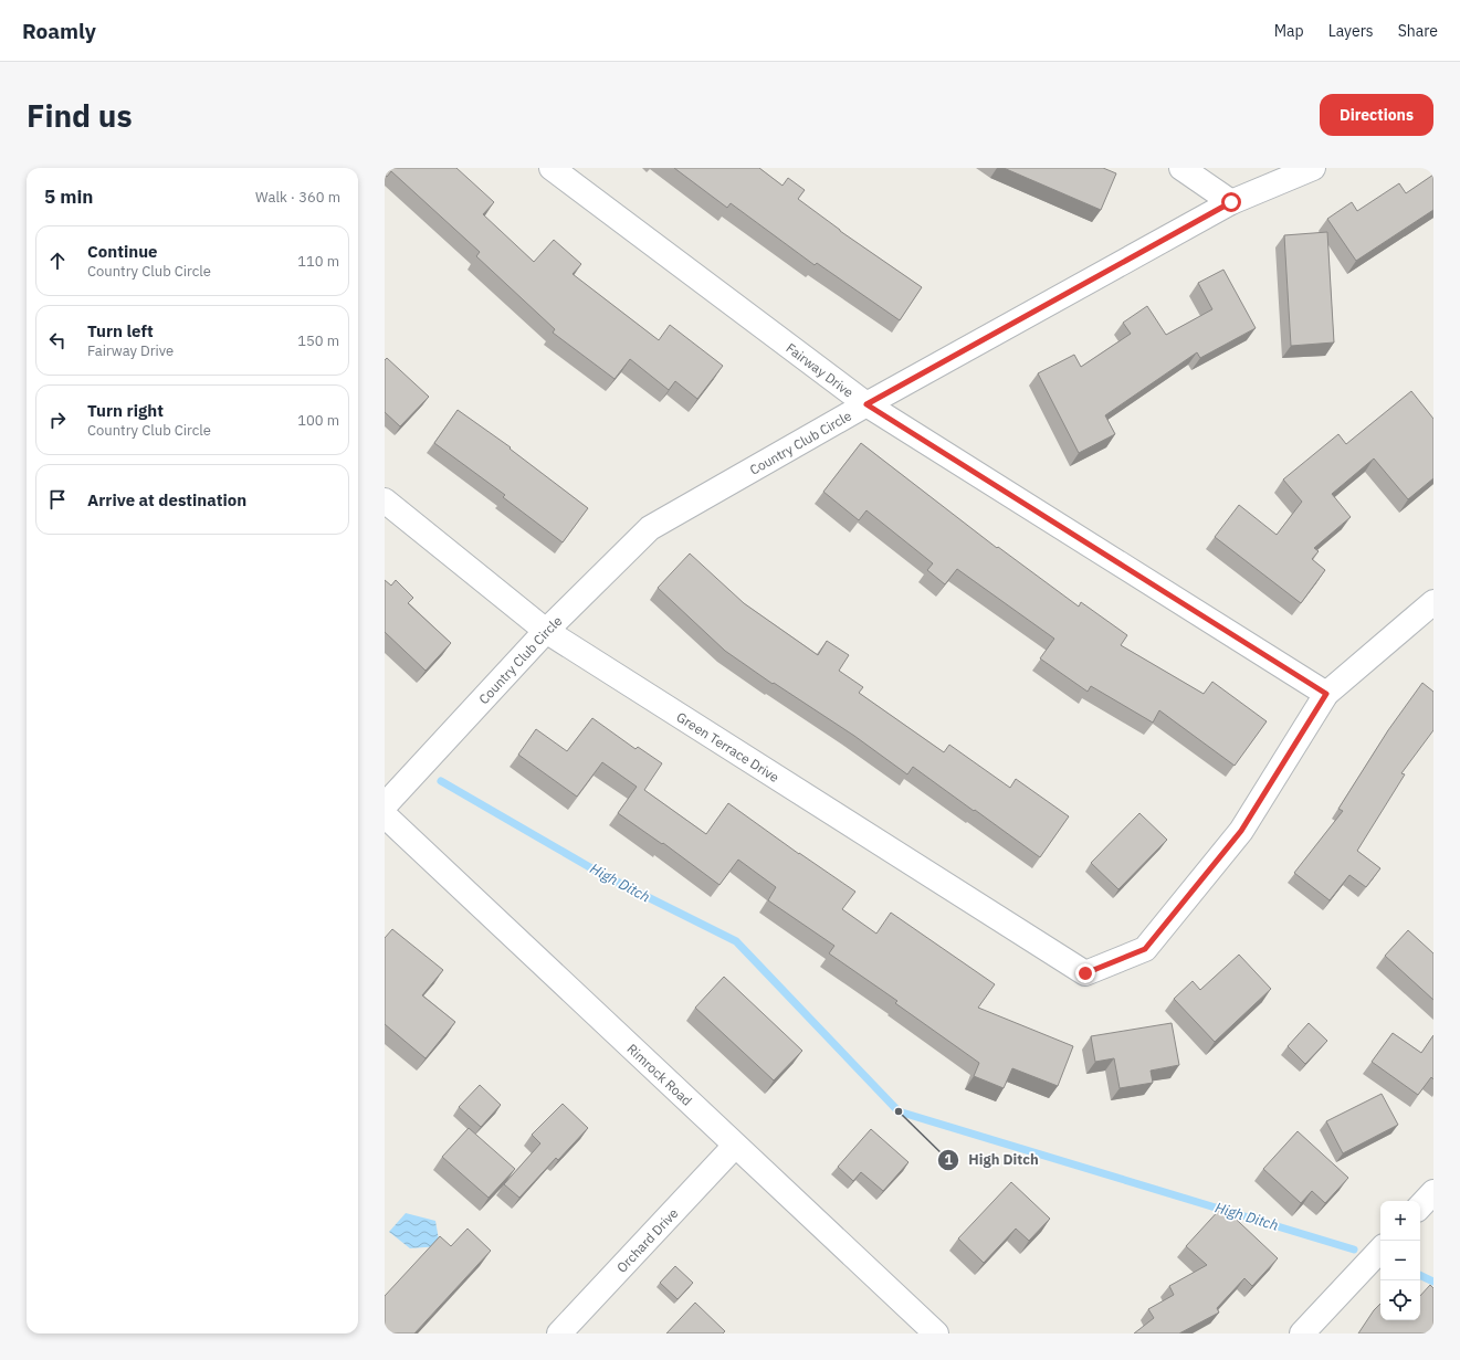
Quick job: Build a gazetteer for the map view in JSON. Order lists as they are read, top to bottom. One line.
{"streets":{"street":["Fairway Drive","Country Club Circle","Green Terrace Drive","Rimrock Road","Orchard Drive"]},"crossings":[["Fairway Drive","Country Club Circle"],["Fairway Drive","Green Terrace Drive"],["Country Club Circle","Green Terrace Drive"],["Rimrock Road","Orchard Drive"]],"water":["High Ditch"],"places":["High Ditch"],"page":{"header":"Roamly","nav":["Map","Layers","Share"],"buttons":"Directions","title":"Find us","heading":["5 min","Walk · 360 m"],"list":[["Continue","Country Club Circle","110 m"],["Turn left","Fairway Drive","150 m"],["Turn right","Country Club Circle","100 m"],"Arrive at destination"],"map_buttons":["+","−"]}}
